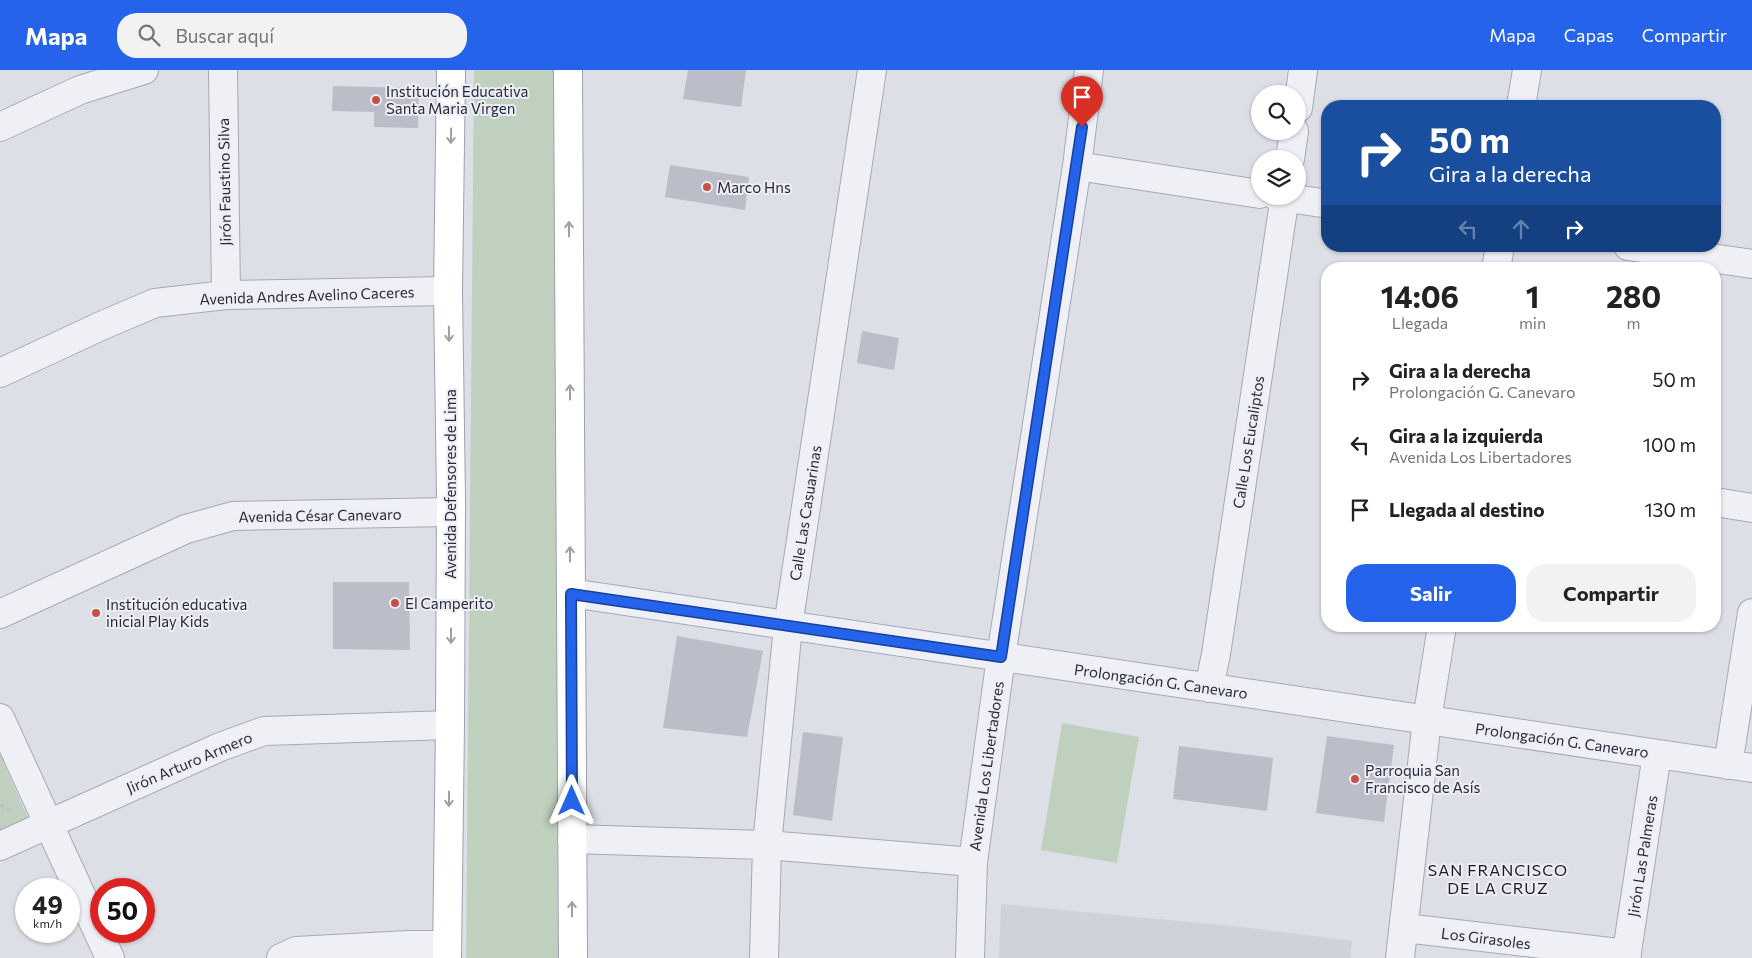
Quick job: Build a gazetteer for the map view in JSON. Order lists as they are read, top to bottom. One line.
{"streets":{"main road":["Avenida Defensores de Lima"],"street":["Jirón Faustino Silva","Avenida Andres Avelino Caceres","Calle Los Eucaliptos","Calle Las Casuarinas","Avenida César Canevaro","Prolongación G. Canevaro","Jirón Arturo Armero","Avenida Los Libertadores","Jirón Las Palmeras","Los Girasoles"]},"crossings":[["Jirón Faustino Silva","Avenida Andres Avelino Caceres"],["Avenida Andres Avelino Caceres","Avenida Defensores de Lima"],["Calle Los Eucaliptos","Prolongación G. Canevaro"],["Avenida Defensores de Lima","Avenida César Canevaro"],["Avenida Defensores de Lima","Jirón Arturo Armero"],["Calle Las Casuarinas","Prolongación G. Canevaro"],["Prolongación G. Canevaro","Avenida Los Libertadores"],["Prolongación G. Canevaro","Jirón Las Palmeras"],["Jirón Las Palmeras","Los Girasoles"]],"districts":["SAN FRANCISCO DE LA CRUZ"],"places":["Institución Educativa Santa Maria Virgen","Marco Hns","El Camperito","Institución educativa inicial Play Kids","Parroquia San Francisco de Asís"],"page":{"header":"Mapa","search":"Buscar aquí","nav":["Mapa","Capas","Compartir"],"turn":["50 m","Gira a la derecha"],"eta":["14:06","Llegada","1","min","280","m"],"list":[{"name":"Gira a la derecha","note":"Prolongación G. Canevaro","value":"50 m"},{"name":"Gira a la izquierda","note":"Avenida Los Libertadores","value":"100 m"},{"name":"Llegada al destino","value":"130 m"}],"buttons":["Salir","Compartir"],"speed":"49 km/h","limit":"50"}}
